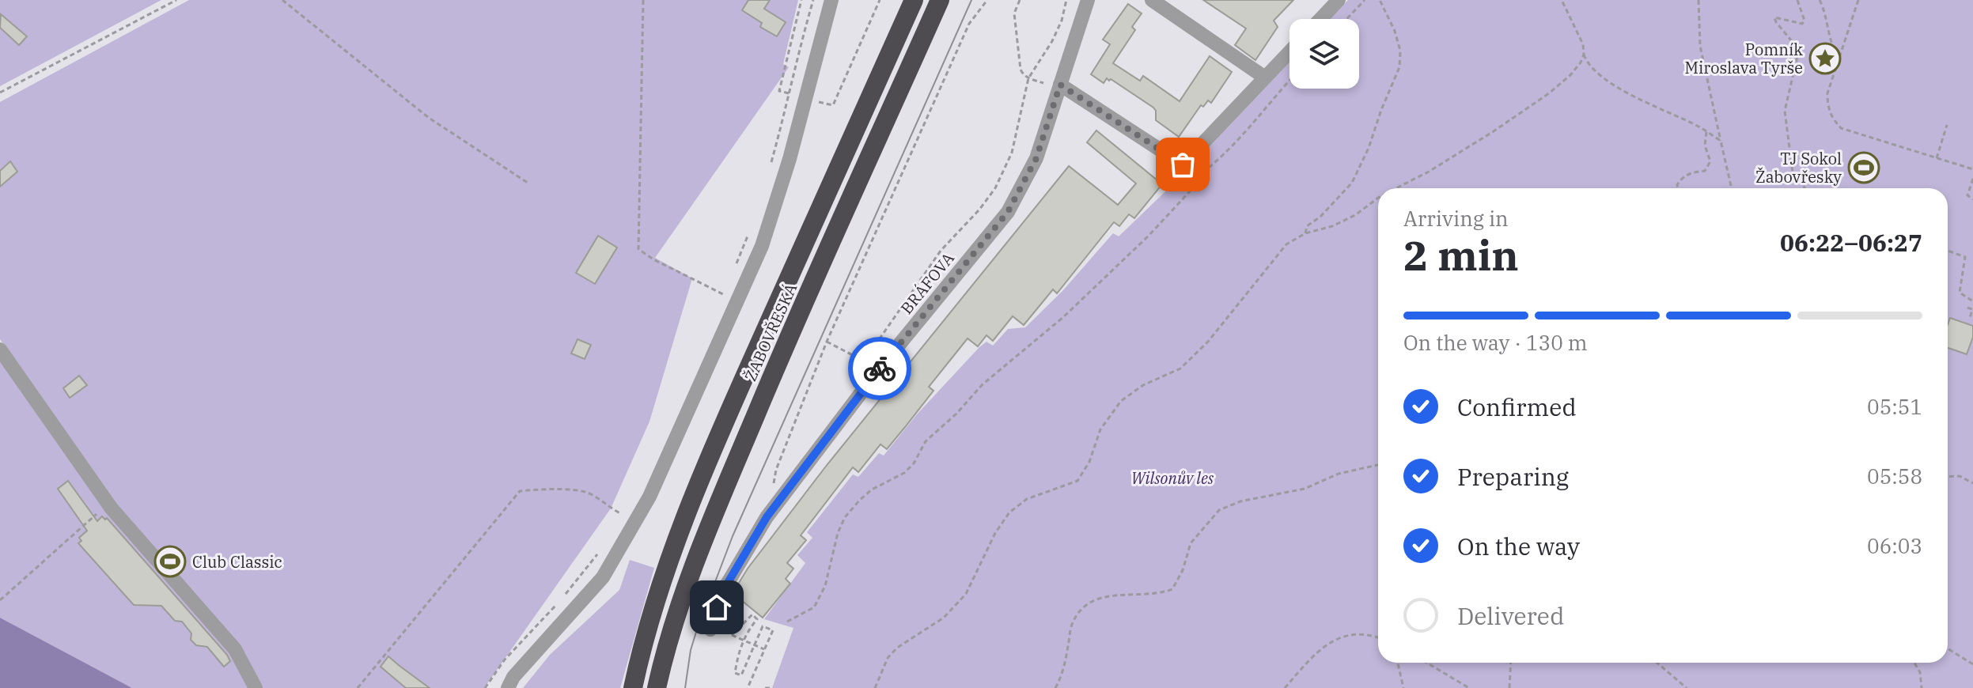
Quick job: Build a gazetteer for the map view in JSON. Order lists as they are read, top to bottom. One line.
{"streets":{"highway":["ŽABOVŘESKÁ"],"street":["BRÁFOVA"]},"parks":["Wilsonův les"],"places":{"place":["Pomník Miroslava Tyrše"],"sports":["TJ Sokol Žabovřesky","Club Classic"]},"page":{"heading":["2 min","Arriving in","06:22–06:27"],"bar":"On the way · 130 m","list":[["Confirmed","05:51"],["Preparing","05:58"],["On the way","06:03"],"Delivered"]}}
